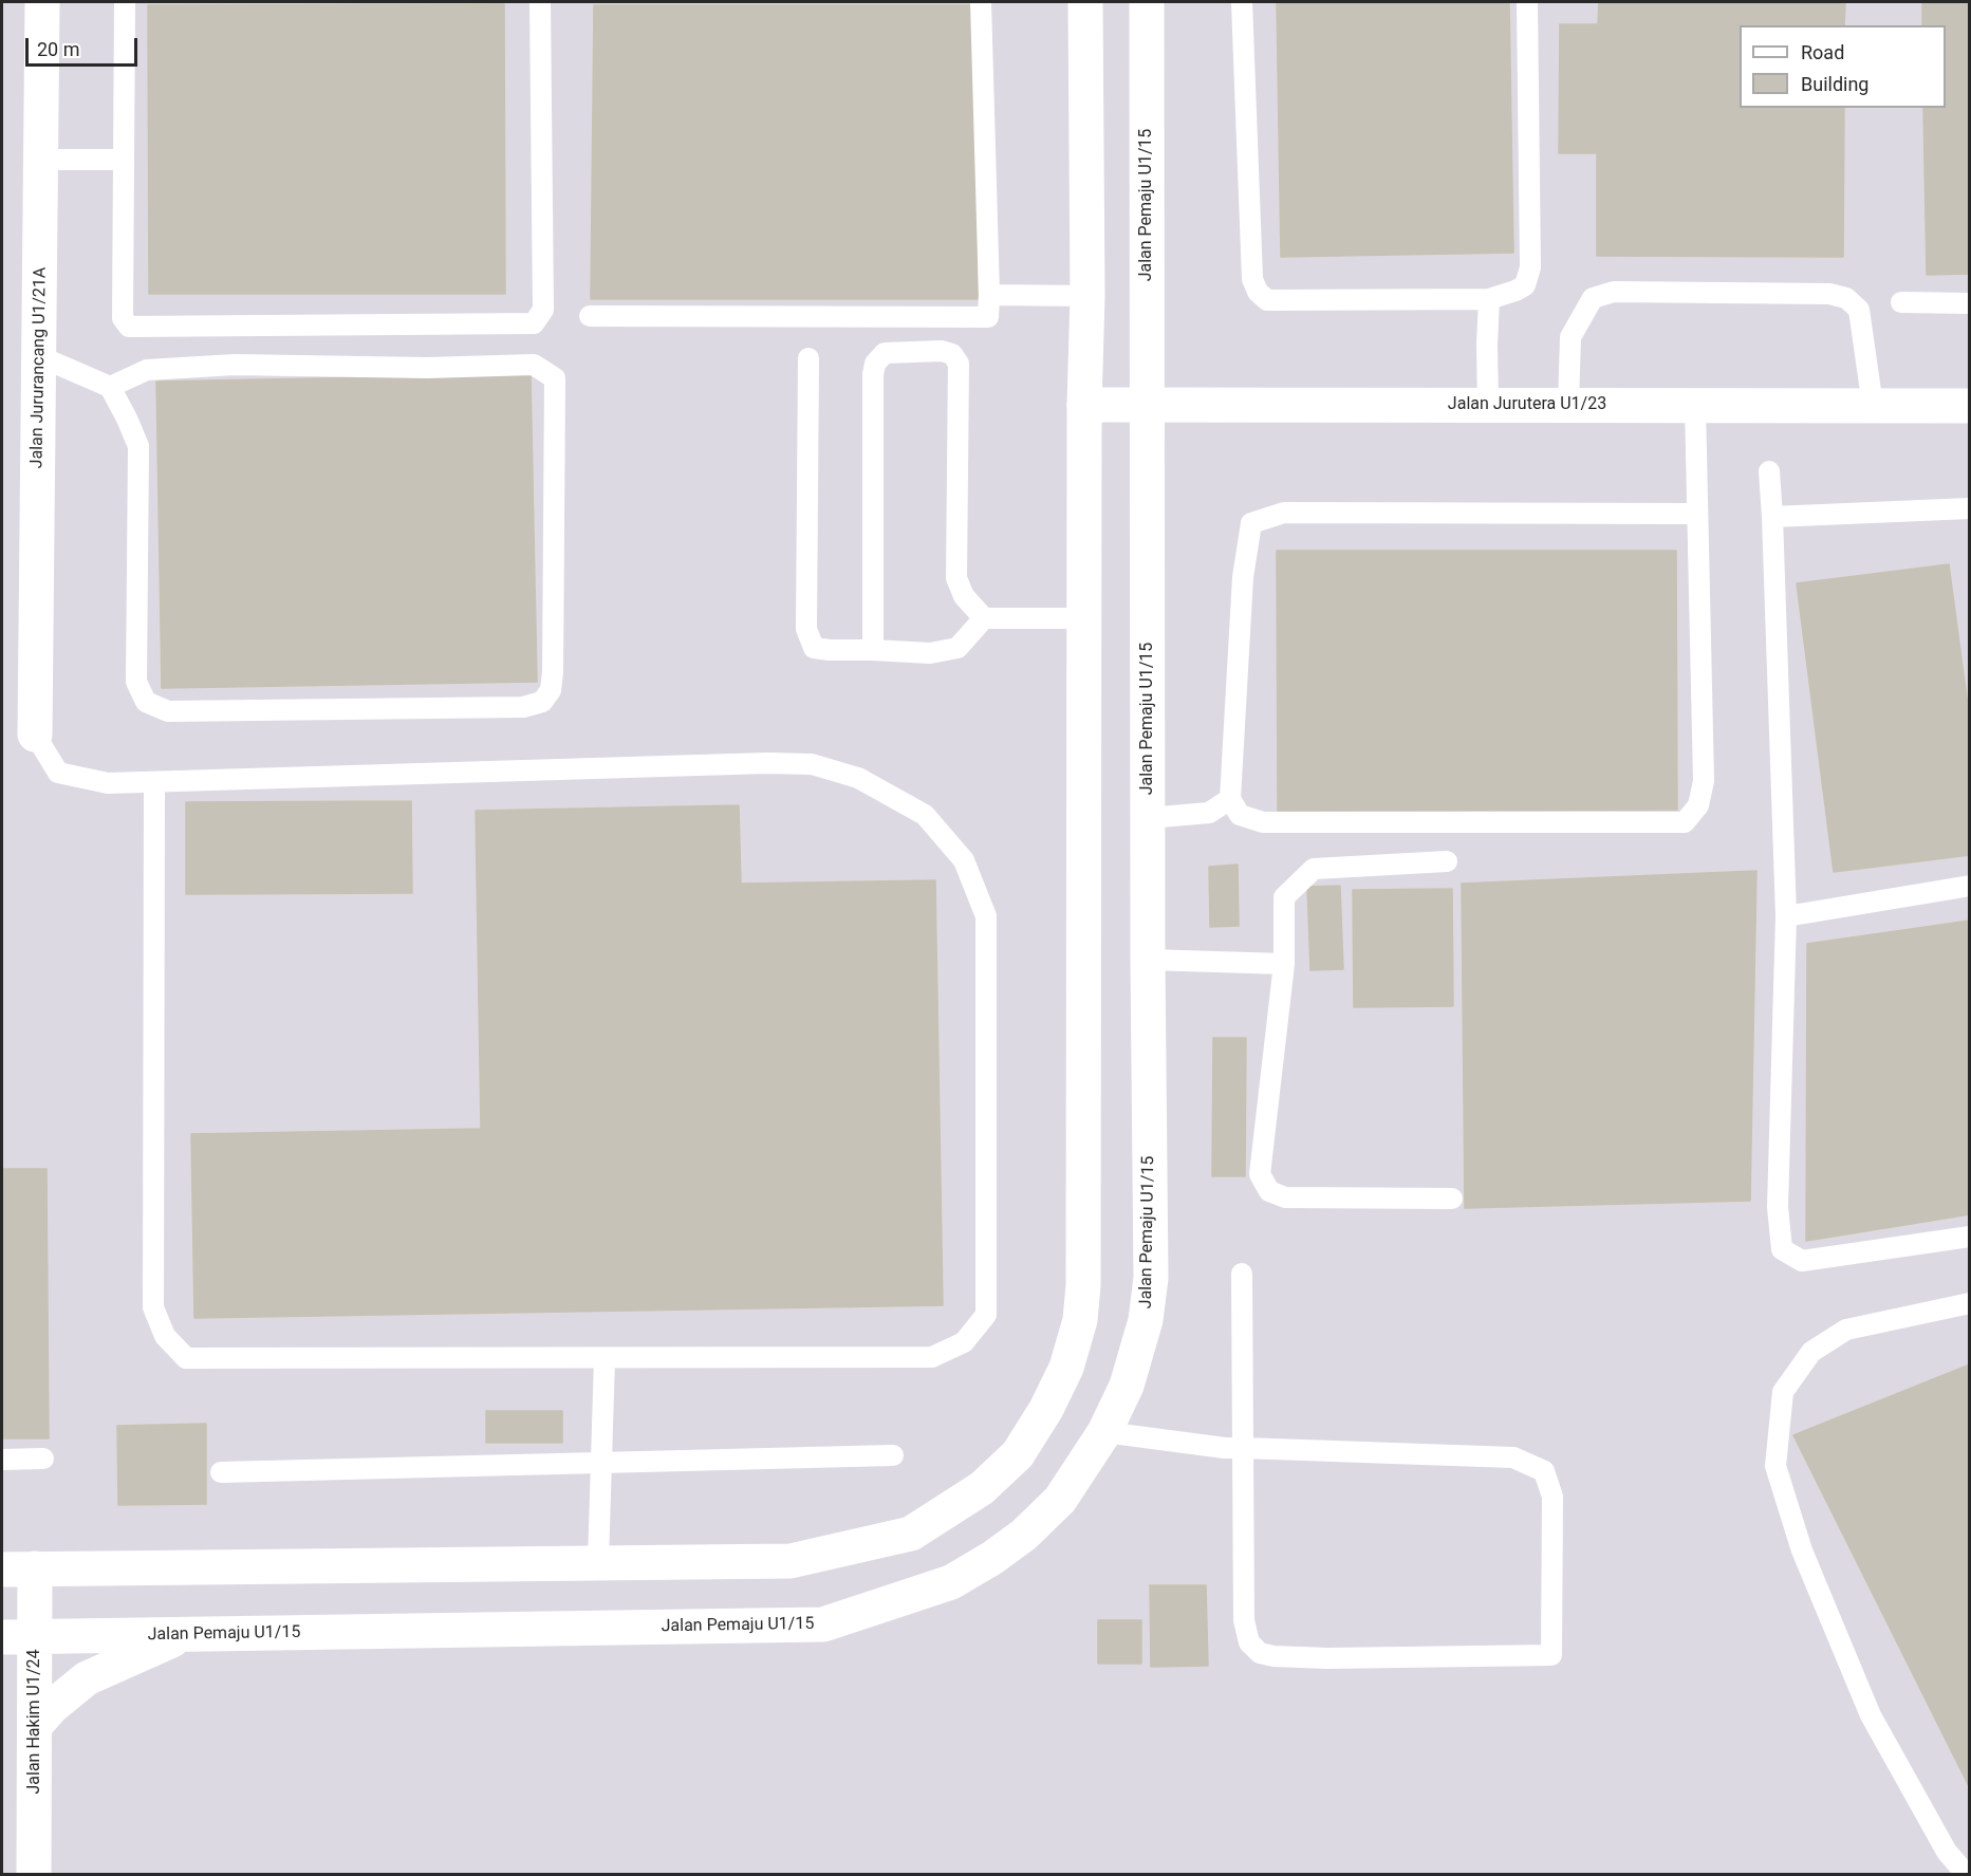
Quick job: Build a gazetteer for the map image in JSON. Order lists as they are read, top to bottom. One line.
{"streets":{"street":["Jalan Pemaju U1/15","Jalan Jururancang U1/21A","Jalan Jurutera U1/23","Jalan Hakim U1/24"]},"crossings":[["Jalan Pemaju U1/15","Jalan Jurutera U1/23"],["Jalan Pemaju U1/15","Jalan Hakim U1/24"]],"legend":["Road","Building"],"scale_bar":"20 m"}
